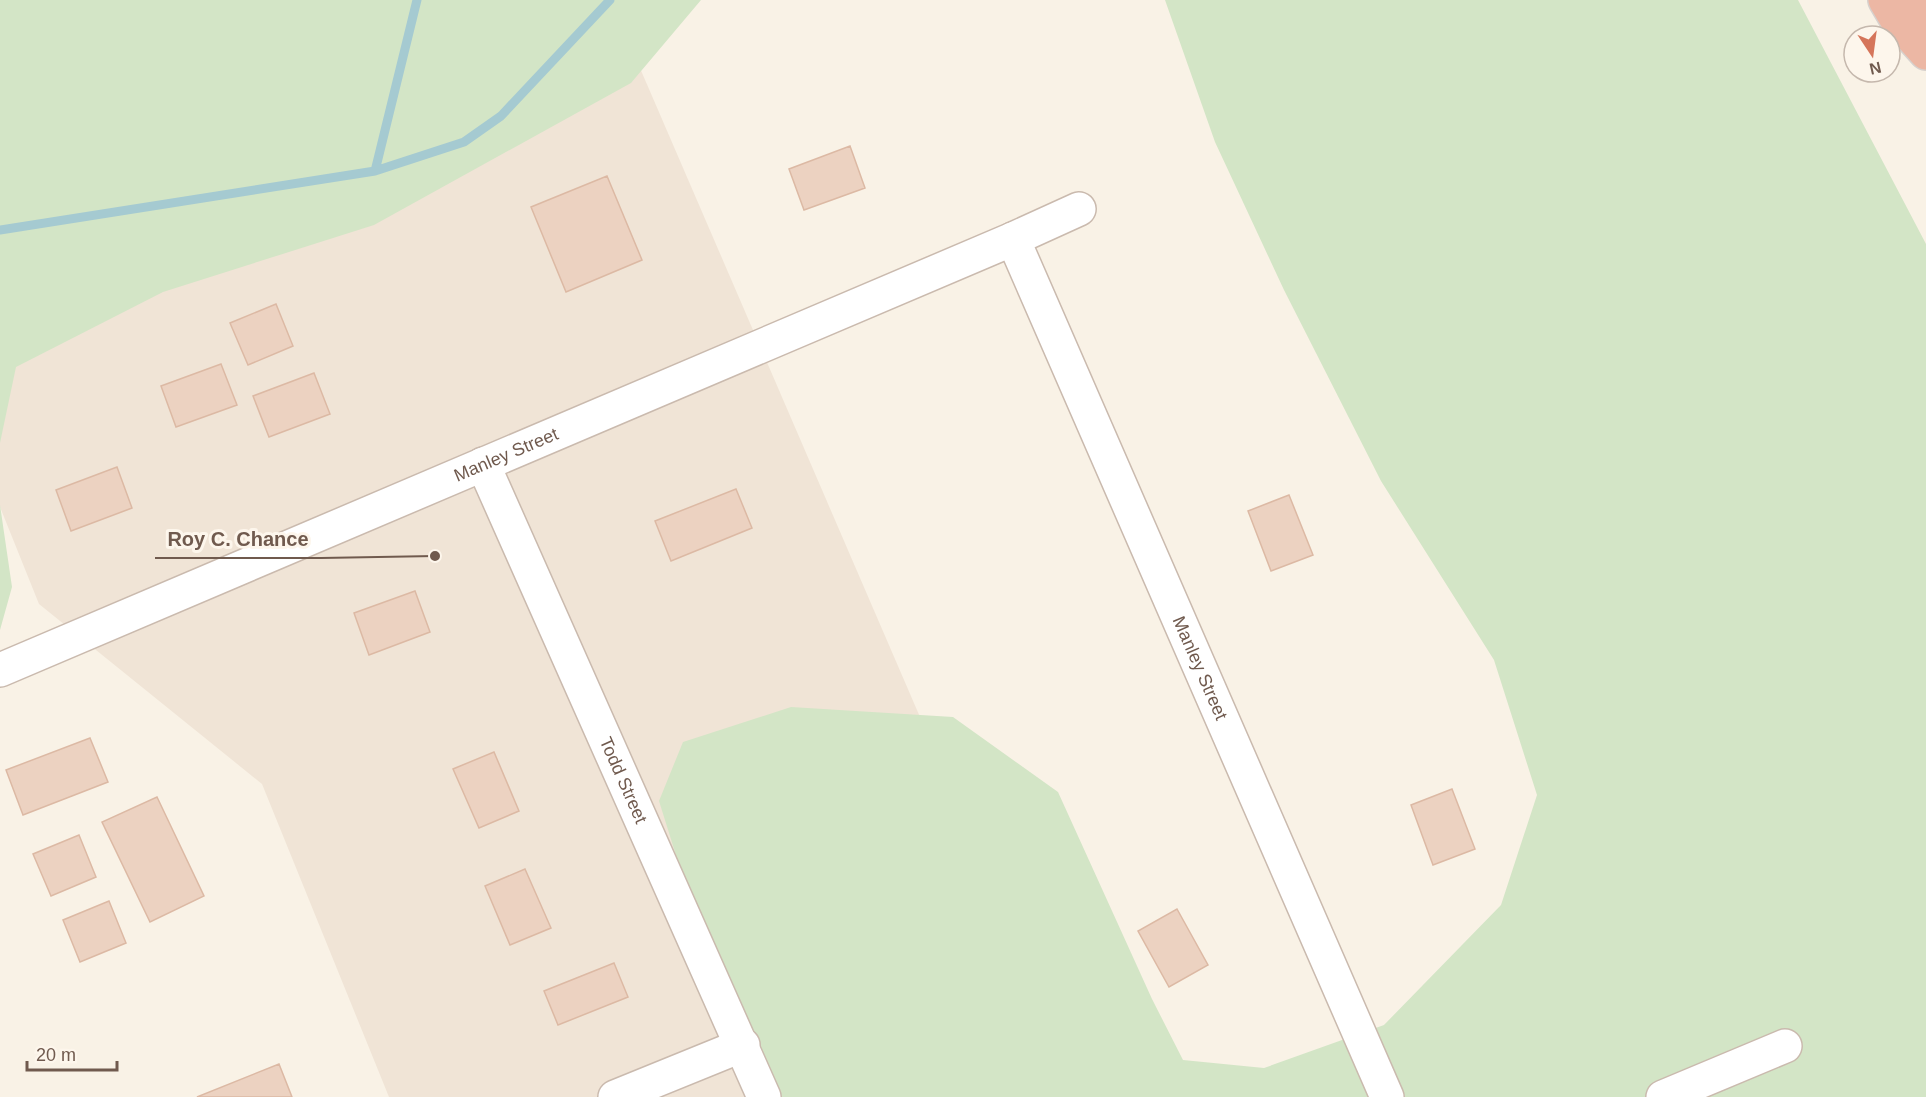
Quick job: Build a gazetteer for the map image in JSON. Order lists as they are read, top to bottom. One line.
{"streets":{"street":["Manley Street","Todd Street"]},"crossings":[["Manley Street","Todd Street"]],"places":["Roy C. Chance"],"scale_bar":"20 m","north":"bottom"}
